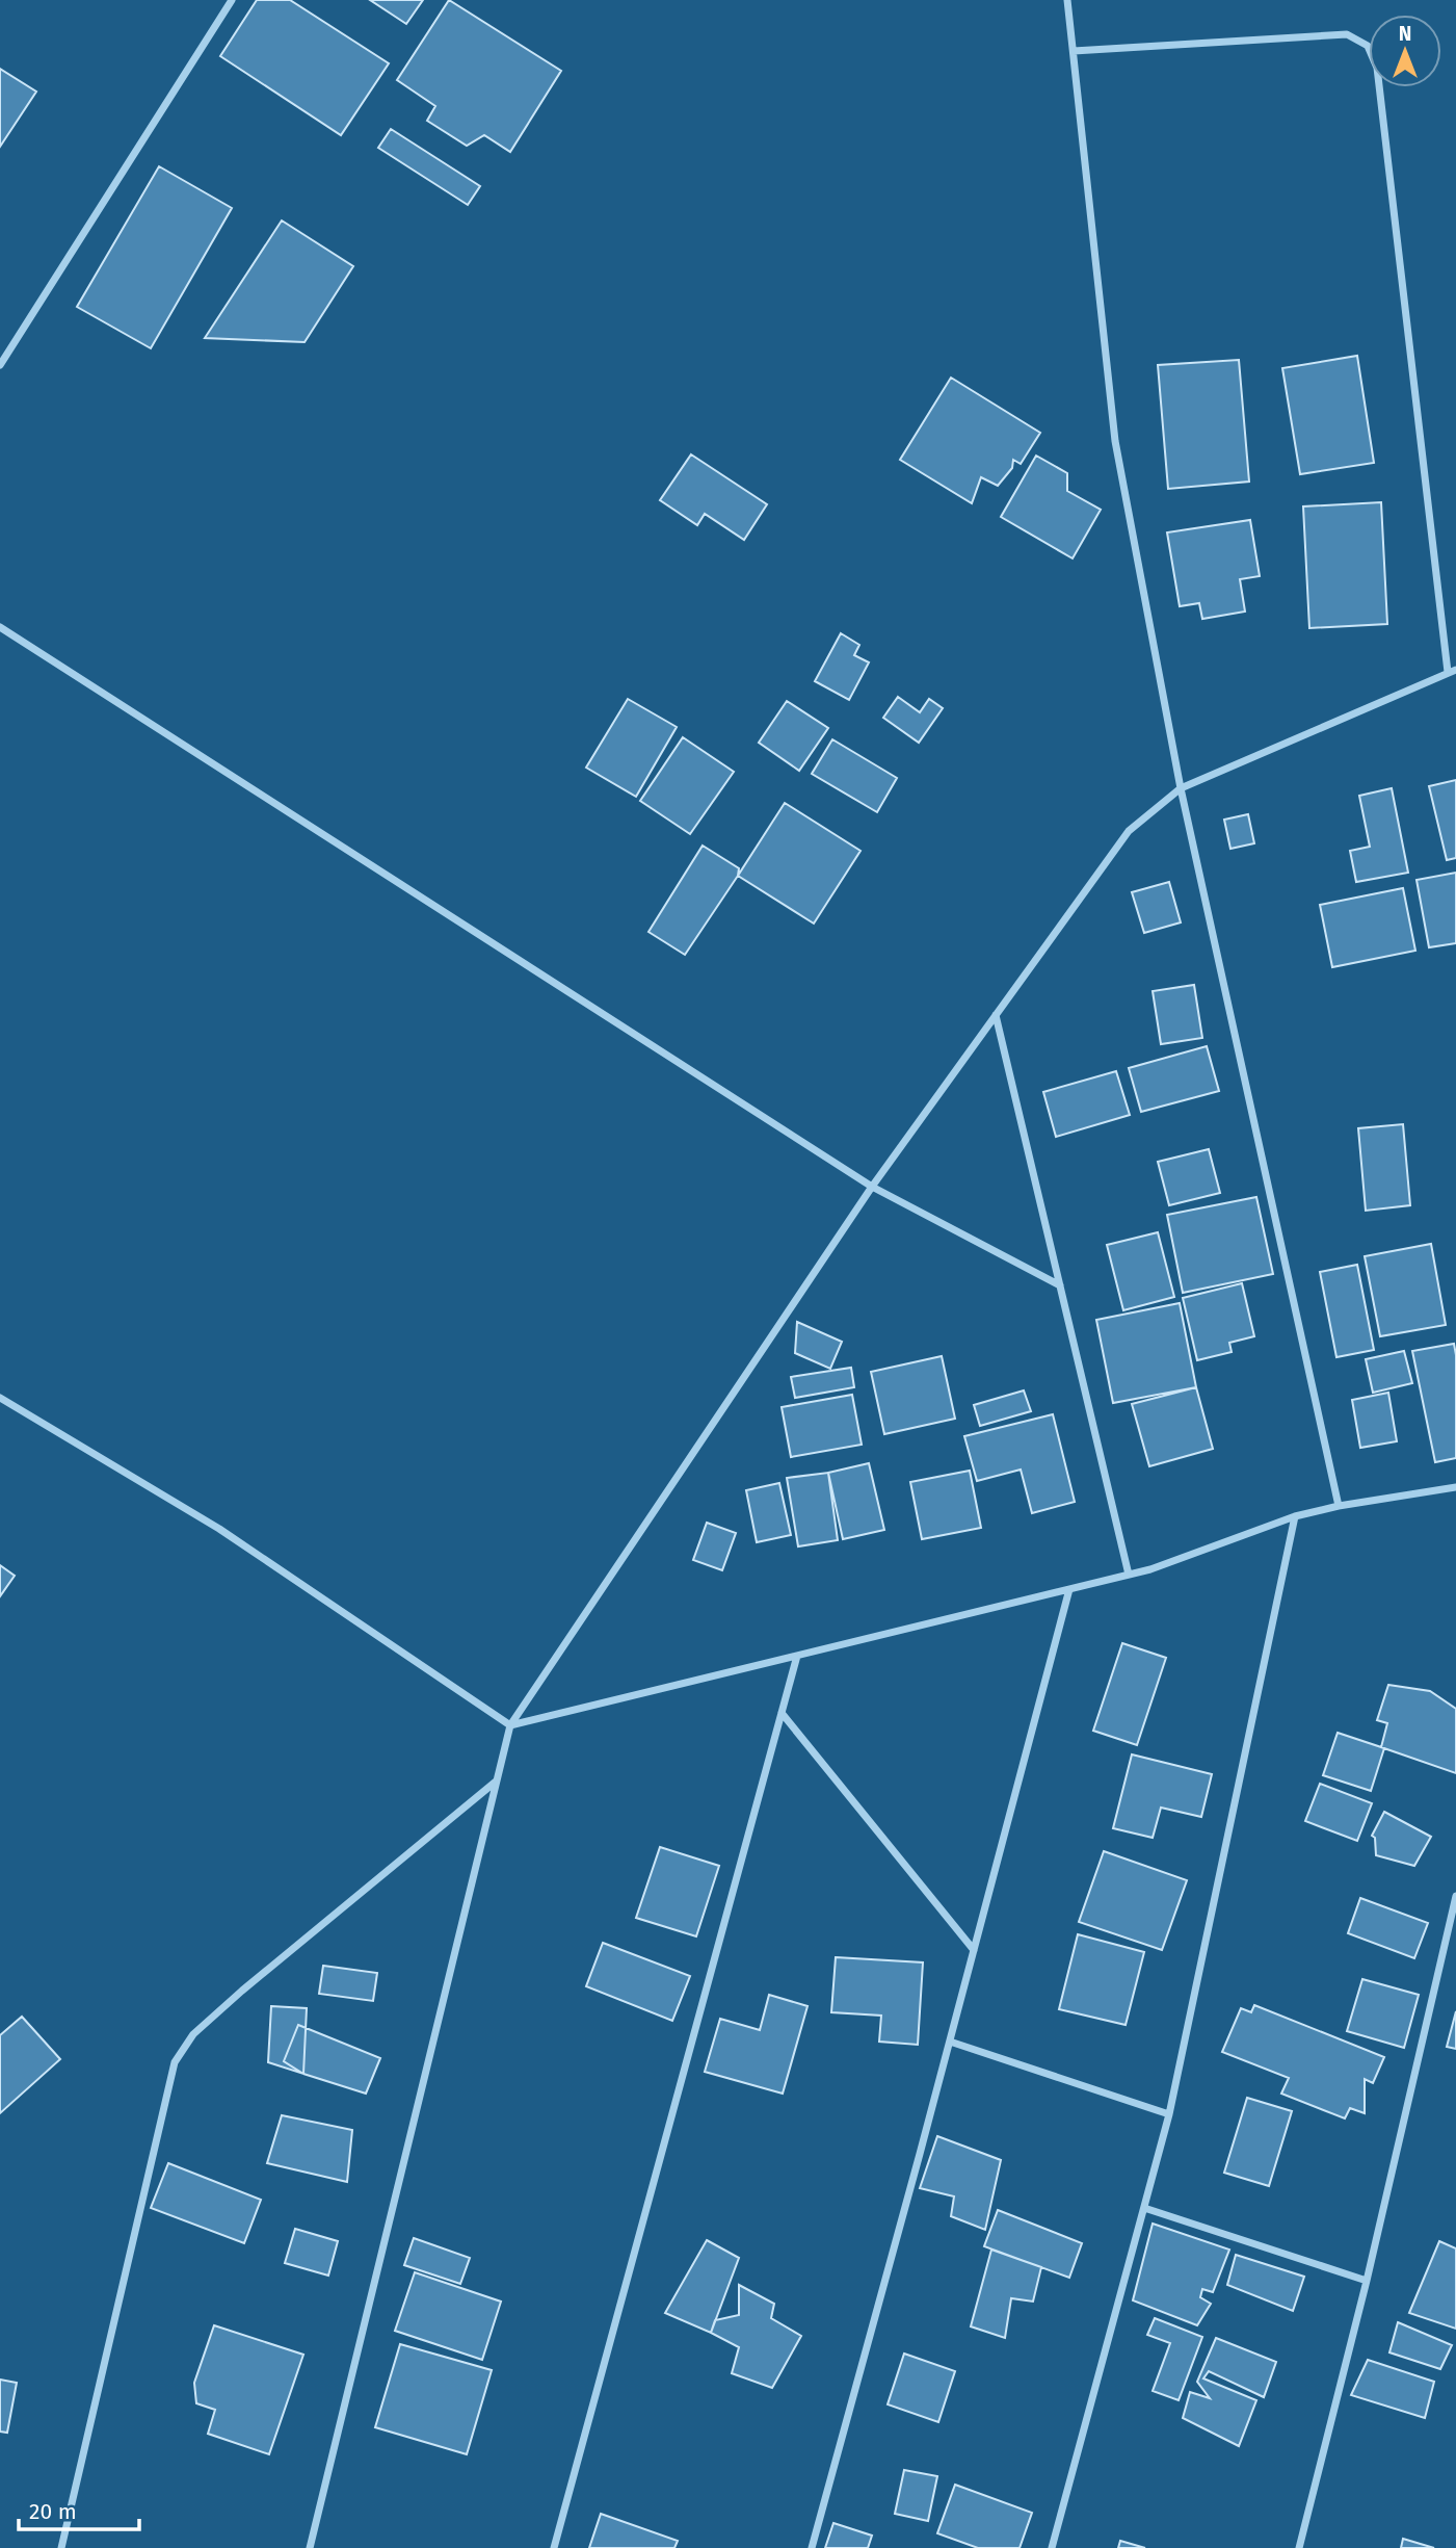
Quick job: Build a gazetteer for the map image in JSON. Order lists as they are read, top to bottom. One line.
{"scale_bar":"20 m","north":"top"}
